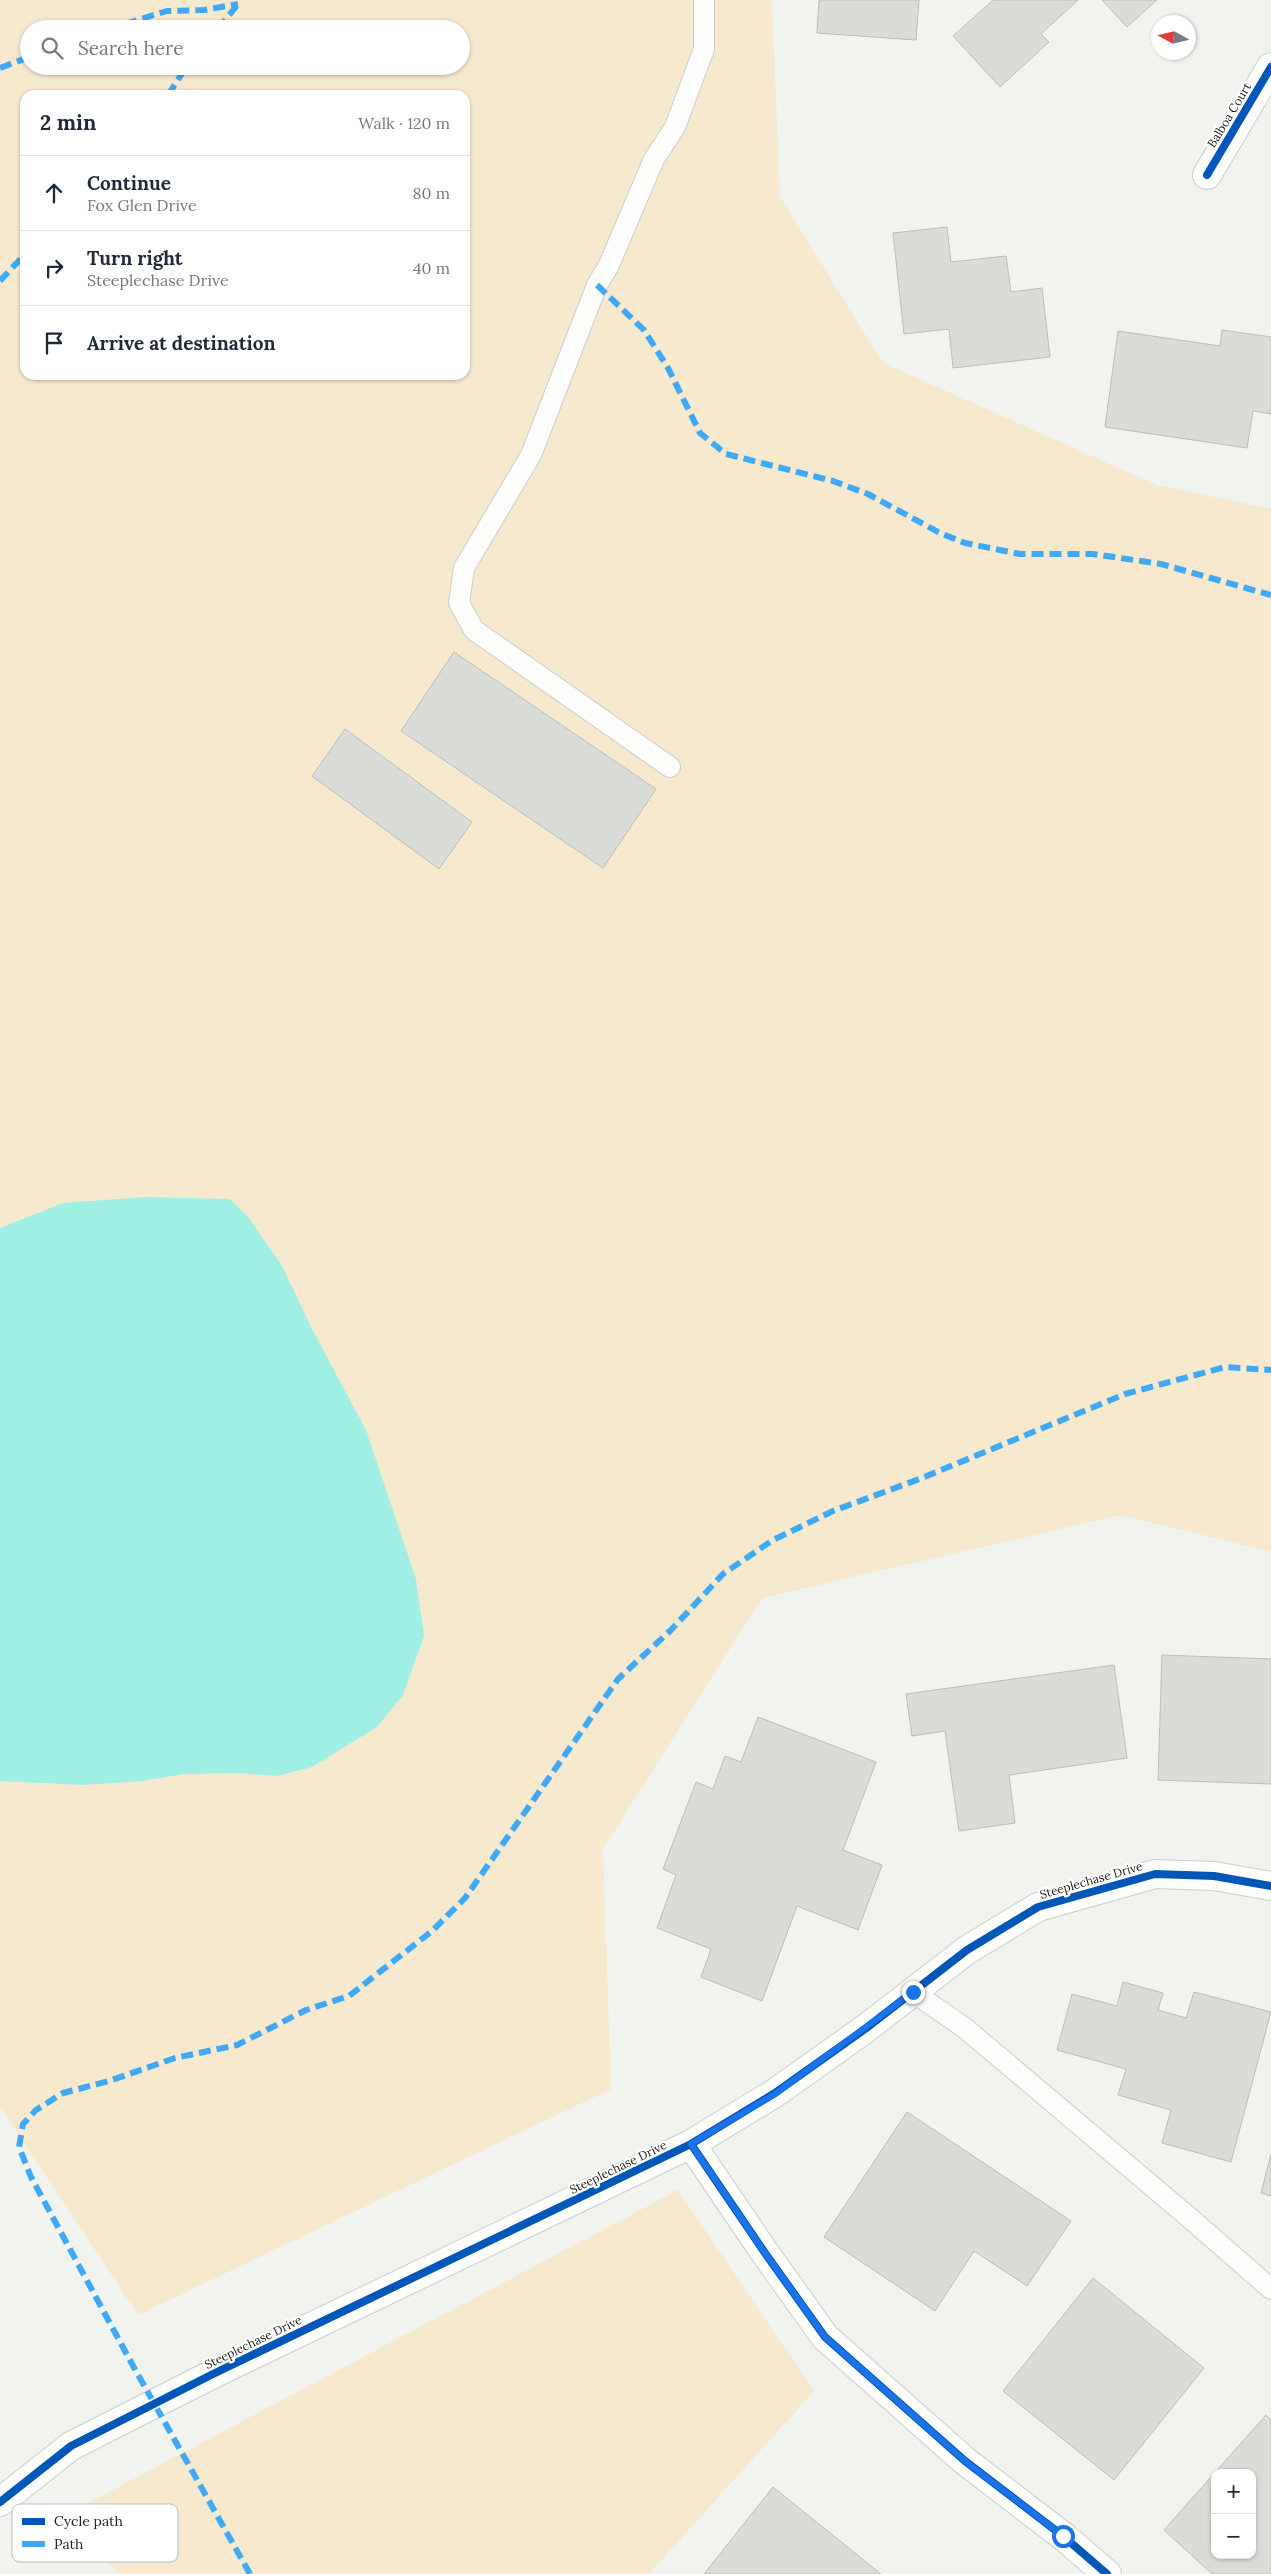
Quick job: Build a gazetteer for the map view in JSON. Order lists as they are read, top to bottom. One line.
{"streets":{"street":["Balboa Court","Steeplechase Drive"]},"legend":["Cycle path","Path"],"north":"left","page":{"search":"Search here","heading":["2 min","Walk · 120 m"],"list":[["Continue","Fox Glen Drive","80 m"],["Turn right","Steeplechase Drive","40 m"],"Arrive at destination"],"map_buttons":["+","−"]}}
